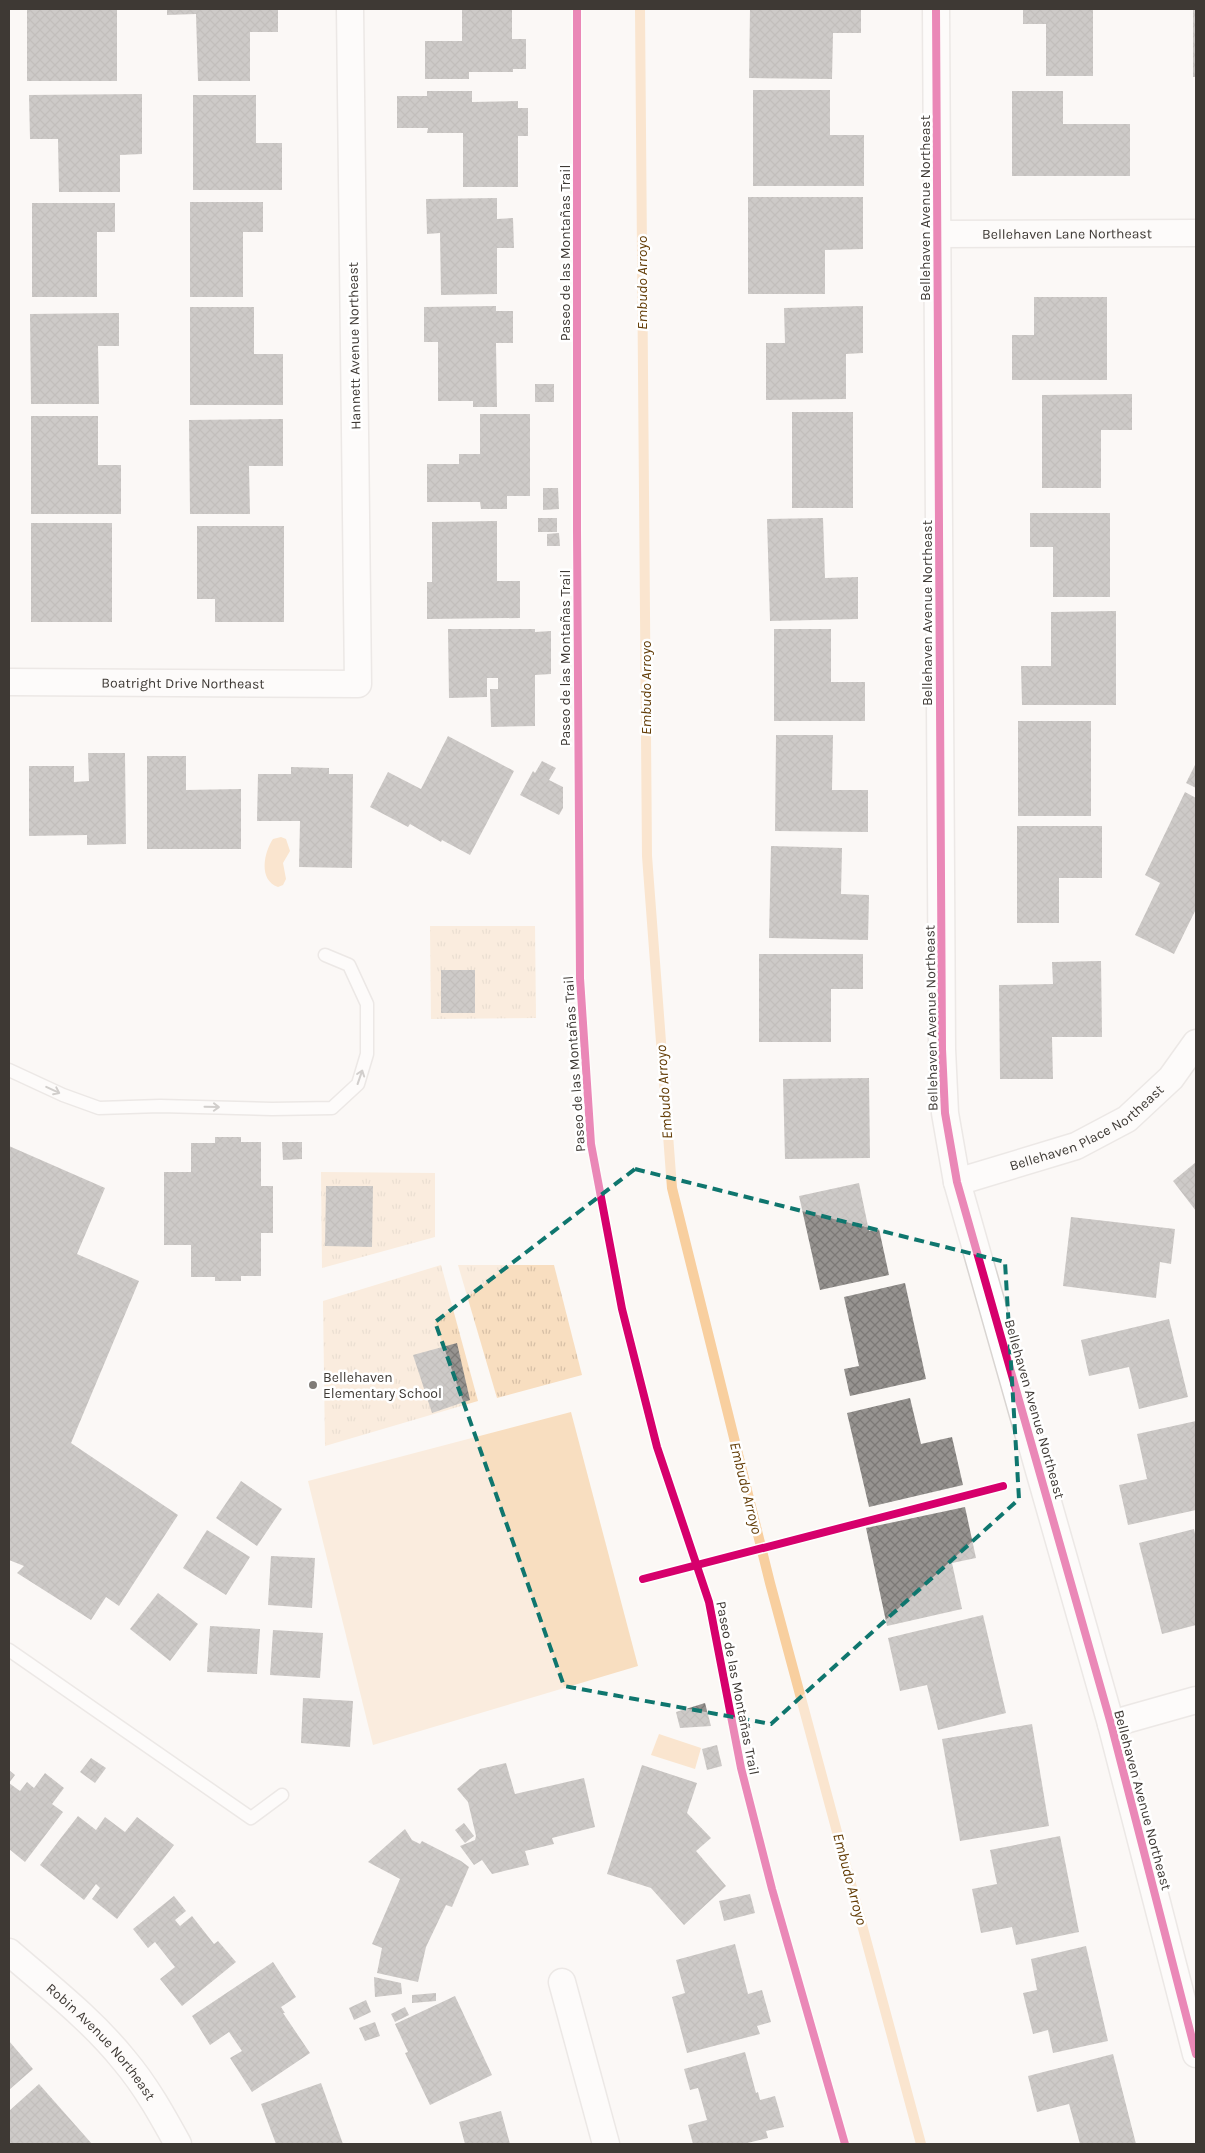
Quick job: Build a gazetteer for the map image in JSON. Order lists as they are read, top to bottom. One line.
{"streets":{"street":["Bellehaven Avenue Northeast","Bellehaven Lane Northeast","Hannett Avenue Northeast","Boatright Drive Northeast","Bellehaven Place Northeast","Robin Avenue Northeast"],"cycle path":["Paseo de las Montañas Trail"]},"crossings":[["Bellehaven Avenue Northeast","Bellehaven Lane Northeast"],["Bellehaven Avenue Northeast","Bellehaven Place Northeast"],["Hannett Avenue Northeast","Boatright Drive Northeast"]],"water":["Embudo Arroyo"],"places":["Bellehaven Elementary School"]}
